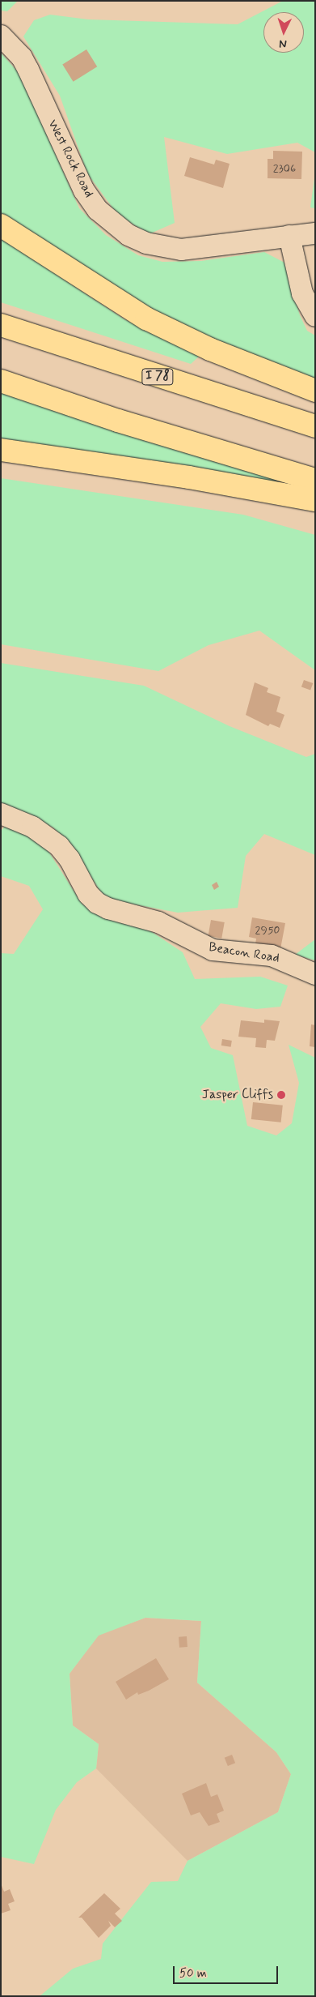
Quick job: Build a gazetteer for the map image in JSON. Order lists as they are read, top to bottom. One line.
{"streets":{"highway":["I 78"],"street":["West Rock Road","Beacon Road"]},"places":["Jasper Cliffs"],"house_numbers":["2306","2950"],"scale_bar":"50 m","north":"bottom"}
